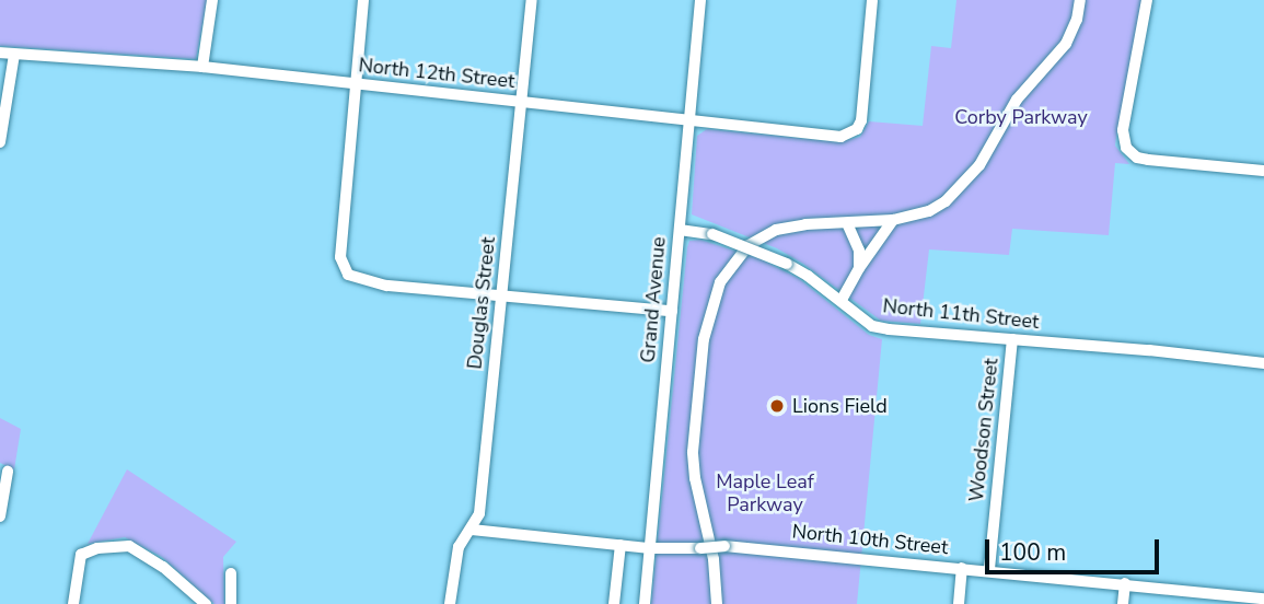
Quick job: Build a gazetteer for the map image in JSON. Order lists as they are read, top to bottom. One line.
{"streets":{"street":["North 12th Street","Grand Avenue","Douglas Street","North 11th Street","Woodson Street","North 10th Street"]},"crossings":[["North 12th Street","Grand Avenue"],["North 12th Street","Douglas Street"],["Grand Avenue","North 11th Street"],["Grand Avenue","North 10th Street"],["Douglas Street","North 10th Street"],["North 11th Street","Woodson Street"],["Woodson Street","North 10th Street"]],"parks":["Corby Parkway","Maple Leaf Parkway"],"places":["Lions Field"],"scale_bar":"100 m"}
